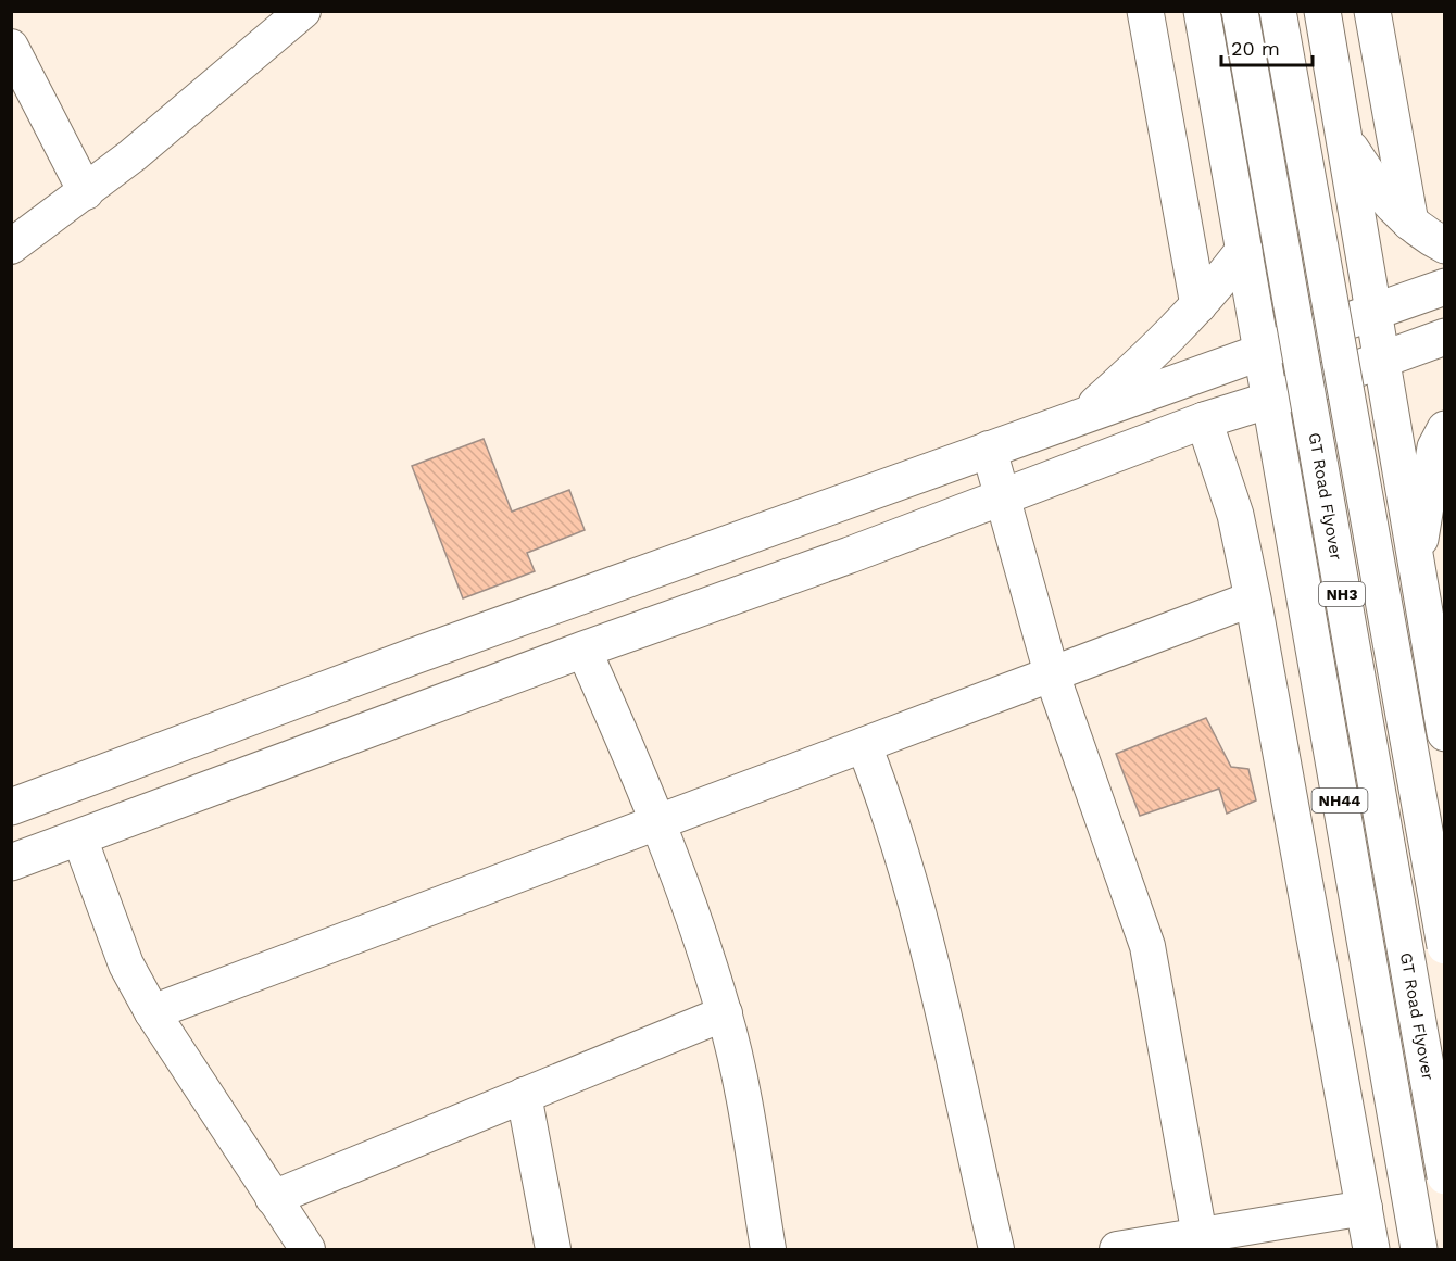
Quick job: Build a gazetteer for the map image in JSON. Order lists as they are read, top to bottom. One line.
{"streets":{"main road":["GT Road Flyover","NH3","NH44"]},"scale_bar":"20 m"}
